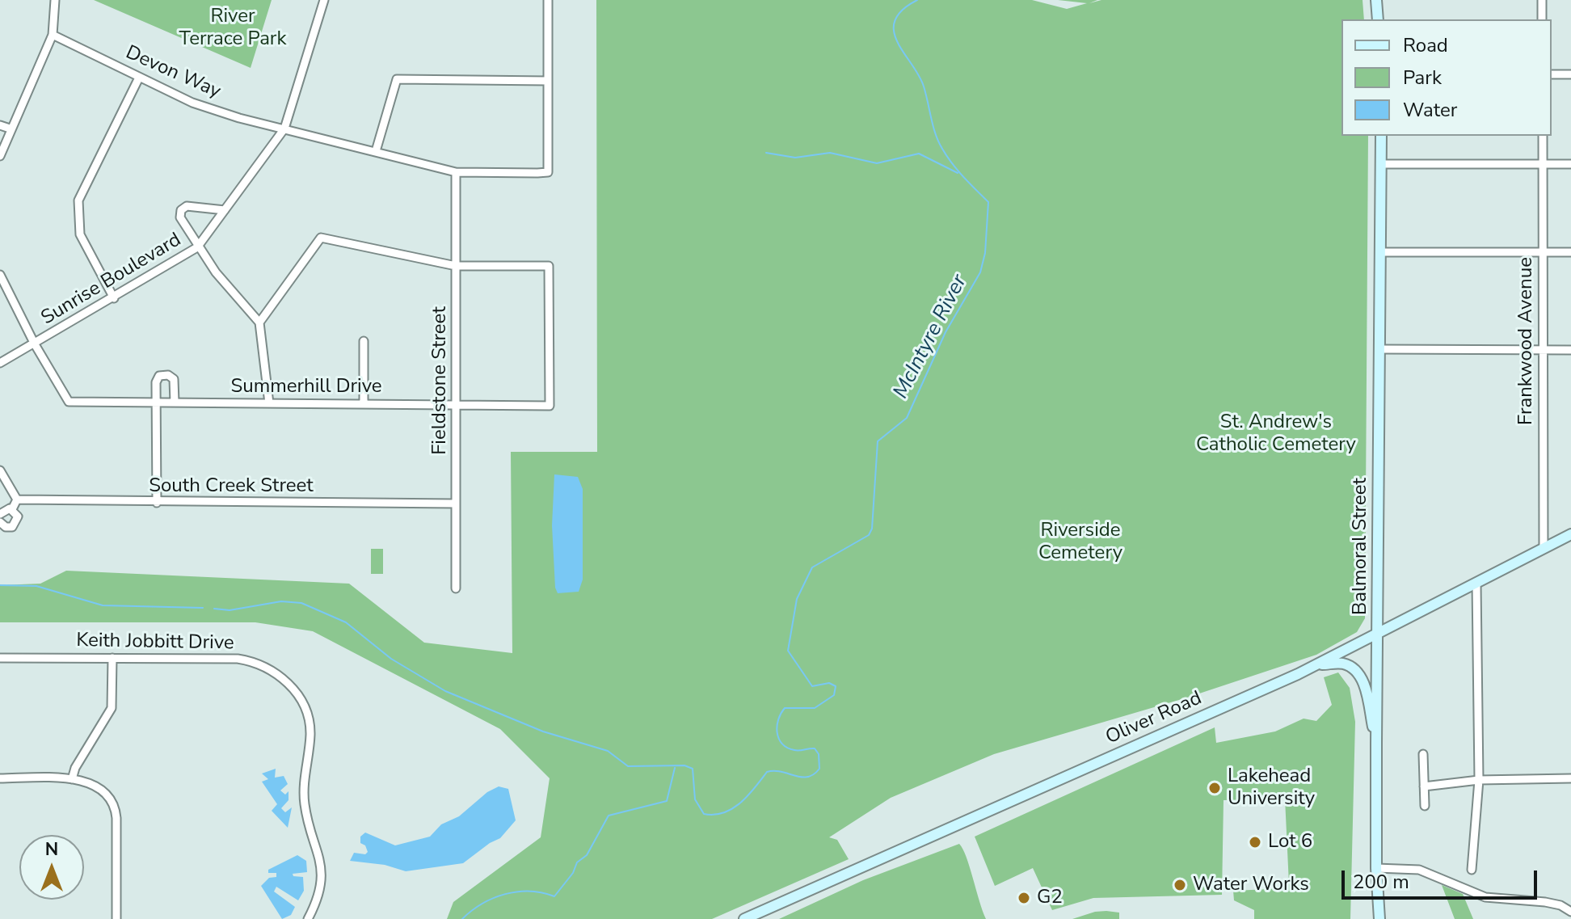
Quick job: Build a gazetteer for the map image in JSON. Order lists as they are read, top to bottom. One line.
{"streets":{"main road":["Balmoral Street","Oliver Road"],"street":["Devon Way","Sunrise Boulevard","Frankwood Avenue","Fieldstone Street","Summerhill Drive","South Creek Street","Keith Jobbitt Drive"]},"crossings":[["Devon Way","Sunrise Boulevard"],["Devon Way","Fieldstone Street"],["Sunrise Boulevard","Summerhill Drive"],["Frankwood Avenue","Oliver Road"],["Fieldstone Street","Summerhill Drive"],["Fieldstone Street","South Creek Street"],["Balmoral Street","Oliver Road"]],"water":["McIntyre River"],"parks":["River Terrace Park","St. Andrew's Catholic Cemetery","Riverside Cemetery"],"places":["Lakehead University","Lot 6","Water Works","G2"],"legend":["Road","Park","Water"],"scale_bar":"200 m","north":"top"}
